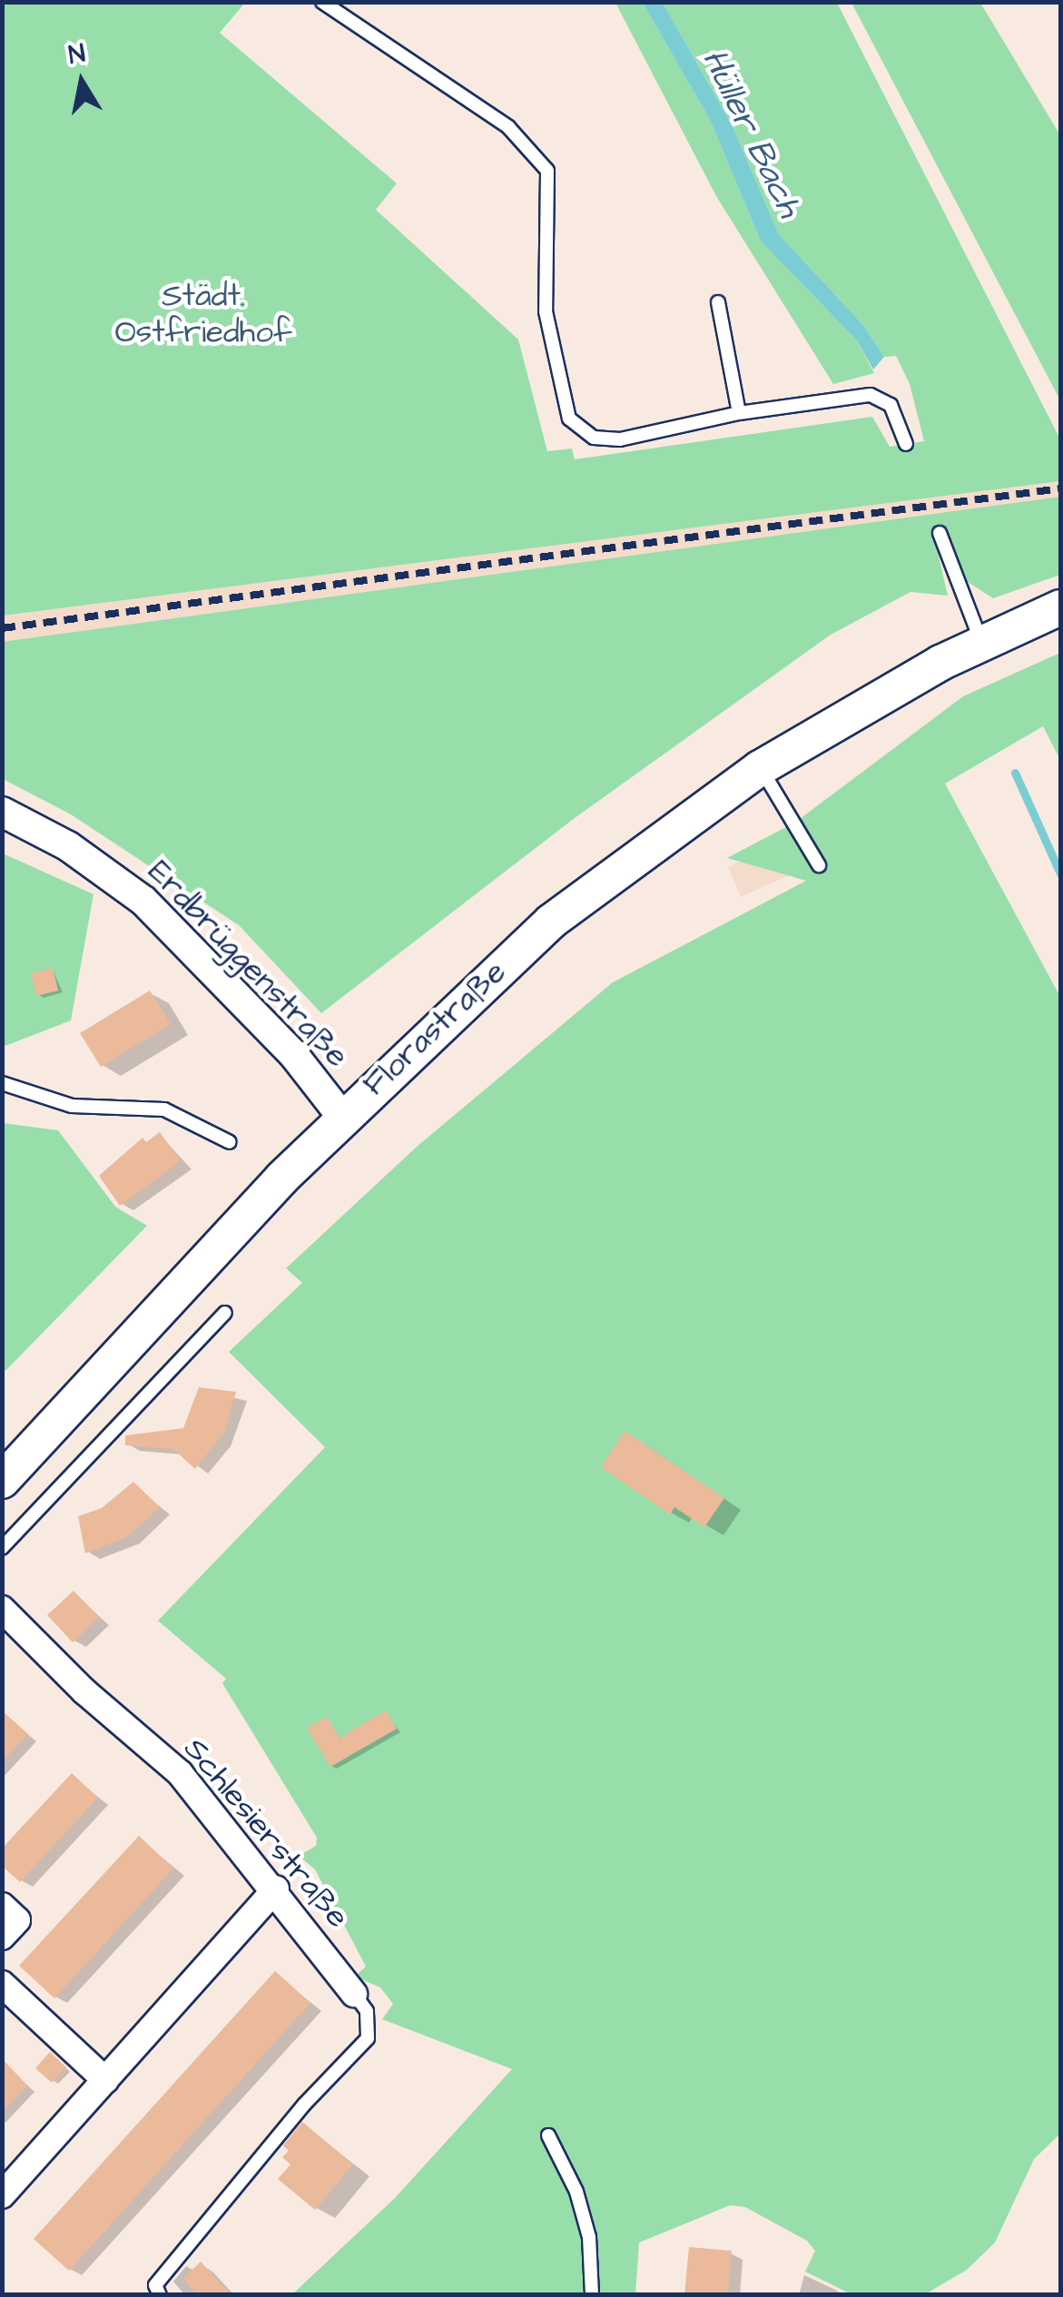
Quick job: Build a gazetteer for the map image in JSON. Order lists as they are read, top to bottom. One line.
{"streets":{"main road":["Florastraße"],"street":["Erdbrüggenstraße","Schlesierstraße"]},"crossings":[["Erdbrüggenstraße","Florastraße"]],"water":["Hüller Bach"],"parks":["Städt. Ostfriedhof"],"north":"top"}
